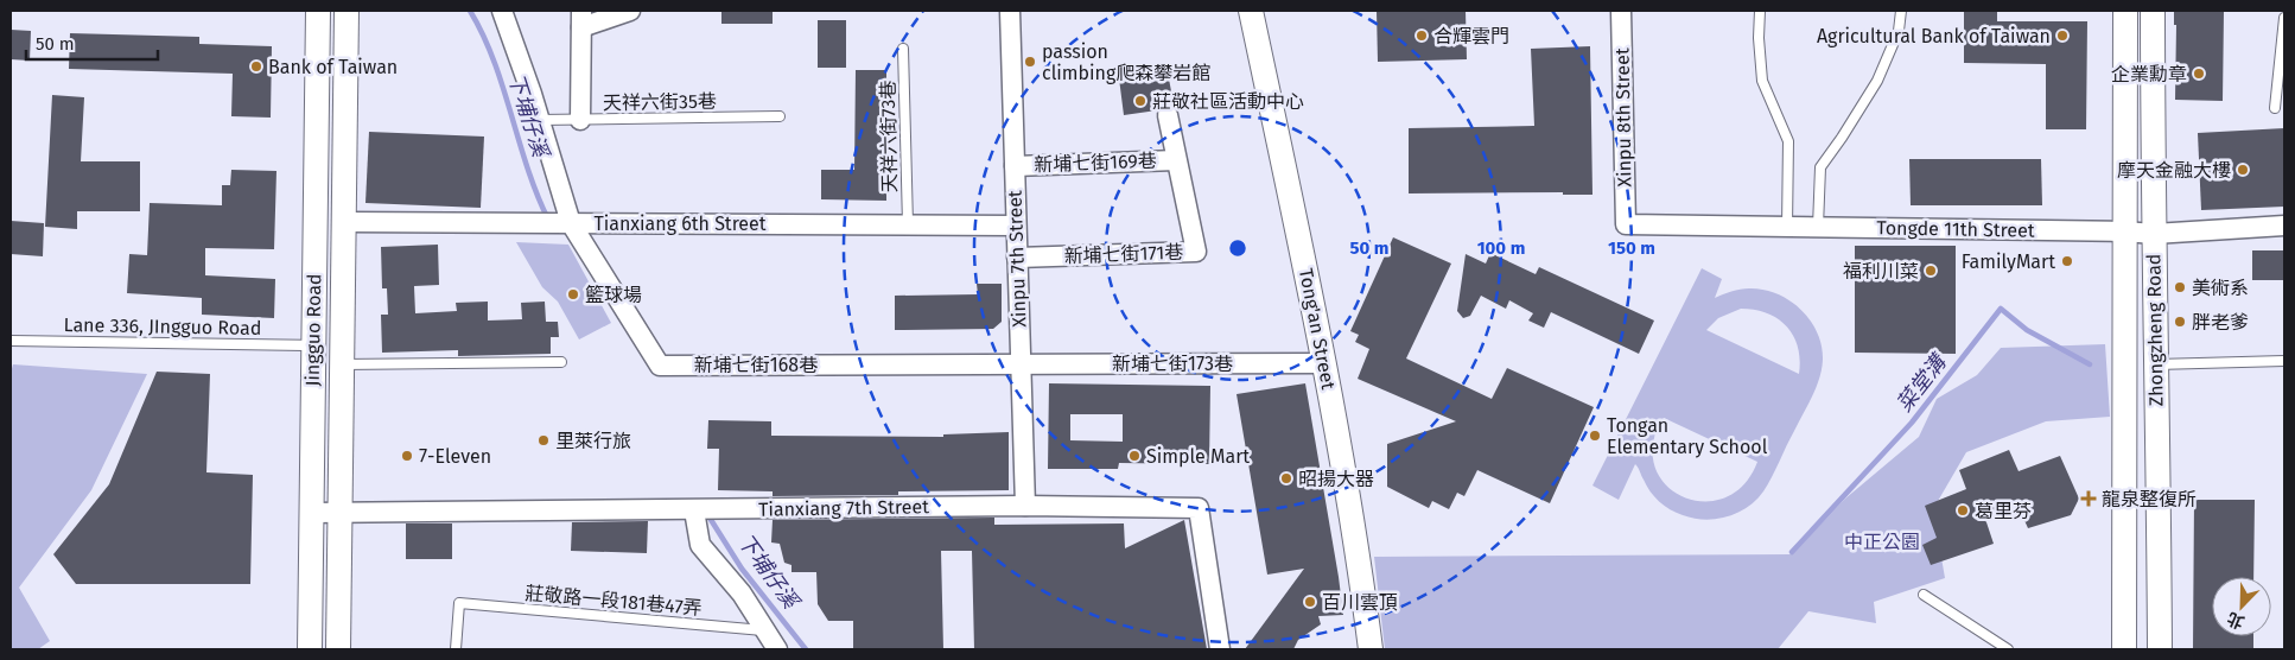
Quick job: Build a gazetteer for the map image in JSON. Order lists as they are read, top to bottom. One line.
{"streets":{"street":["Xinpu 8th Street","新埔七街169巷","Tianxiang 6th Street","Tongde 11th Street","新埔七街171巷","Xinpu 7th Street","Tong'an Street","Jingguo Road","Zhongzheng Road","新埔七街173巷","新埔七街168巷","Tianxiang 7th Street"],"lane":["天祥六街35巷","天祥六街73巷","Lane 336, JIngguo Road","莊敬路一段181巷47弄"]},"crossings":[["Xinpu 8th Street","Tongde 11th Street"],["天祥六街73巷","Tianxiang 6th Street"],["新埔七街169巷","新埔七街171巷"],["新埔七街169巷","Xinpu 7th Street"],["Tianxiang 6th Street","Xinpu 7th Street"],["Tianxiang 6th Street","Jingguo Road"],["Tianxiang 6th Street","新埔七街168巷"],["Tongde 11th Street","Zhongzheng Road"],["新埔七街171巷","Xinpu 7th Street"],["Xinpu 7th Street","新埔七街173巷"],["Xinpu 7th Street","新埔七街168巷"],["Xinpu 7th Street","Tianxiang 7th Street"],["Lane 336, JIngguo Road","Jingguo Road"],["Tong'an Street","新埔七街173巷"],["Jingguo Road","Tianxiang 7th Street"],["新埔七街173巷","新埔七街168巷"]],"water":["下埔仔溪","菜堂溝"],"parks":["中正公園"],"places":{"other":["合輝雲門","Agricultural Bank of Taiwan","passion climbing爬森攀岩館","Bank of Taiwan","企業勳章","莊敬社區活動中心","摩天金融大樓","FamilyMart","福利川菜","美術系","籃球場","胖老爹","Tongan Elementary School","里萊行旅","7-Eleven","Simple Mart","昭揚大器","葛里芬","百川雲頂"],"health":["龍泉整復所"]},"scale_bar":"50 m","north":"bottom left","rings":["50 m","100 m","150 m"]}
